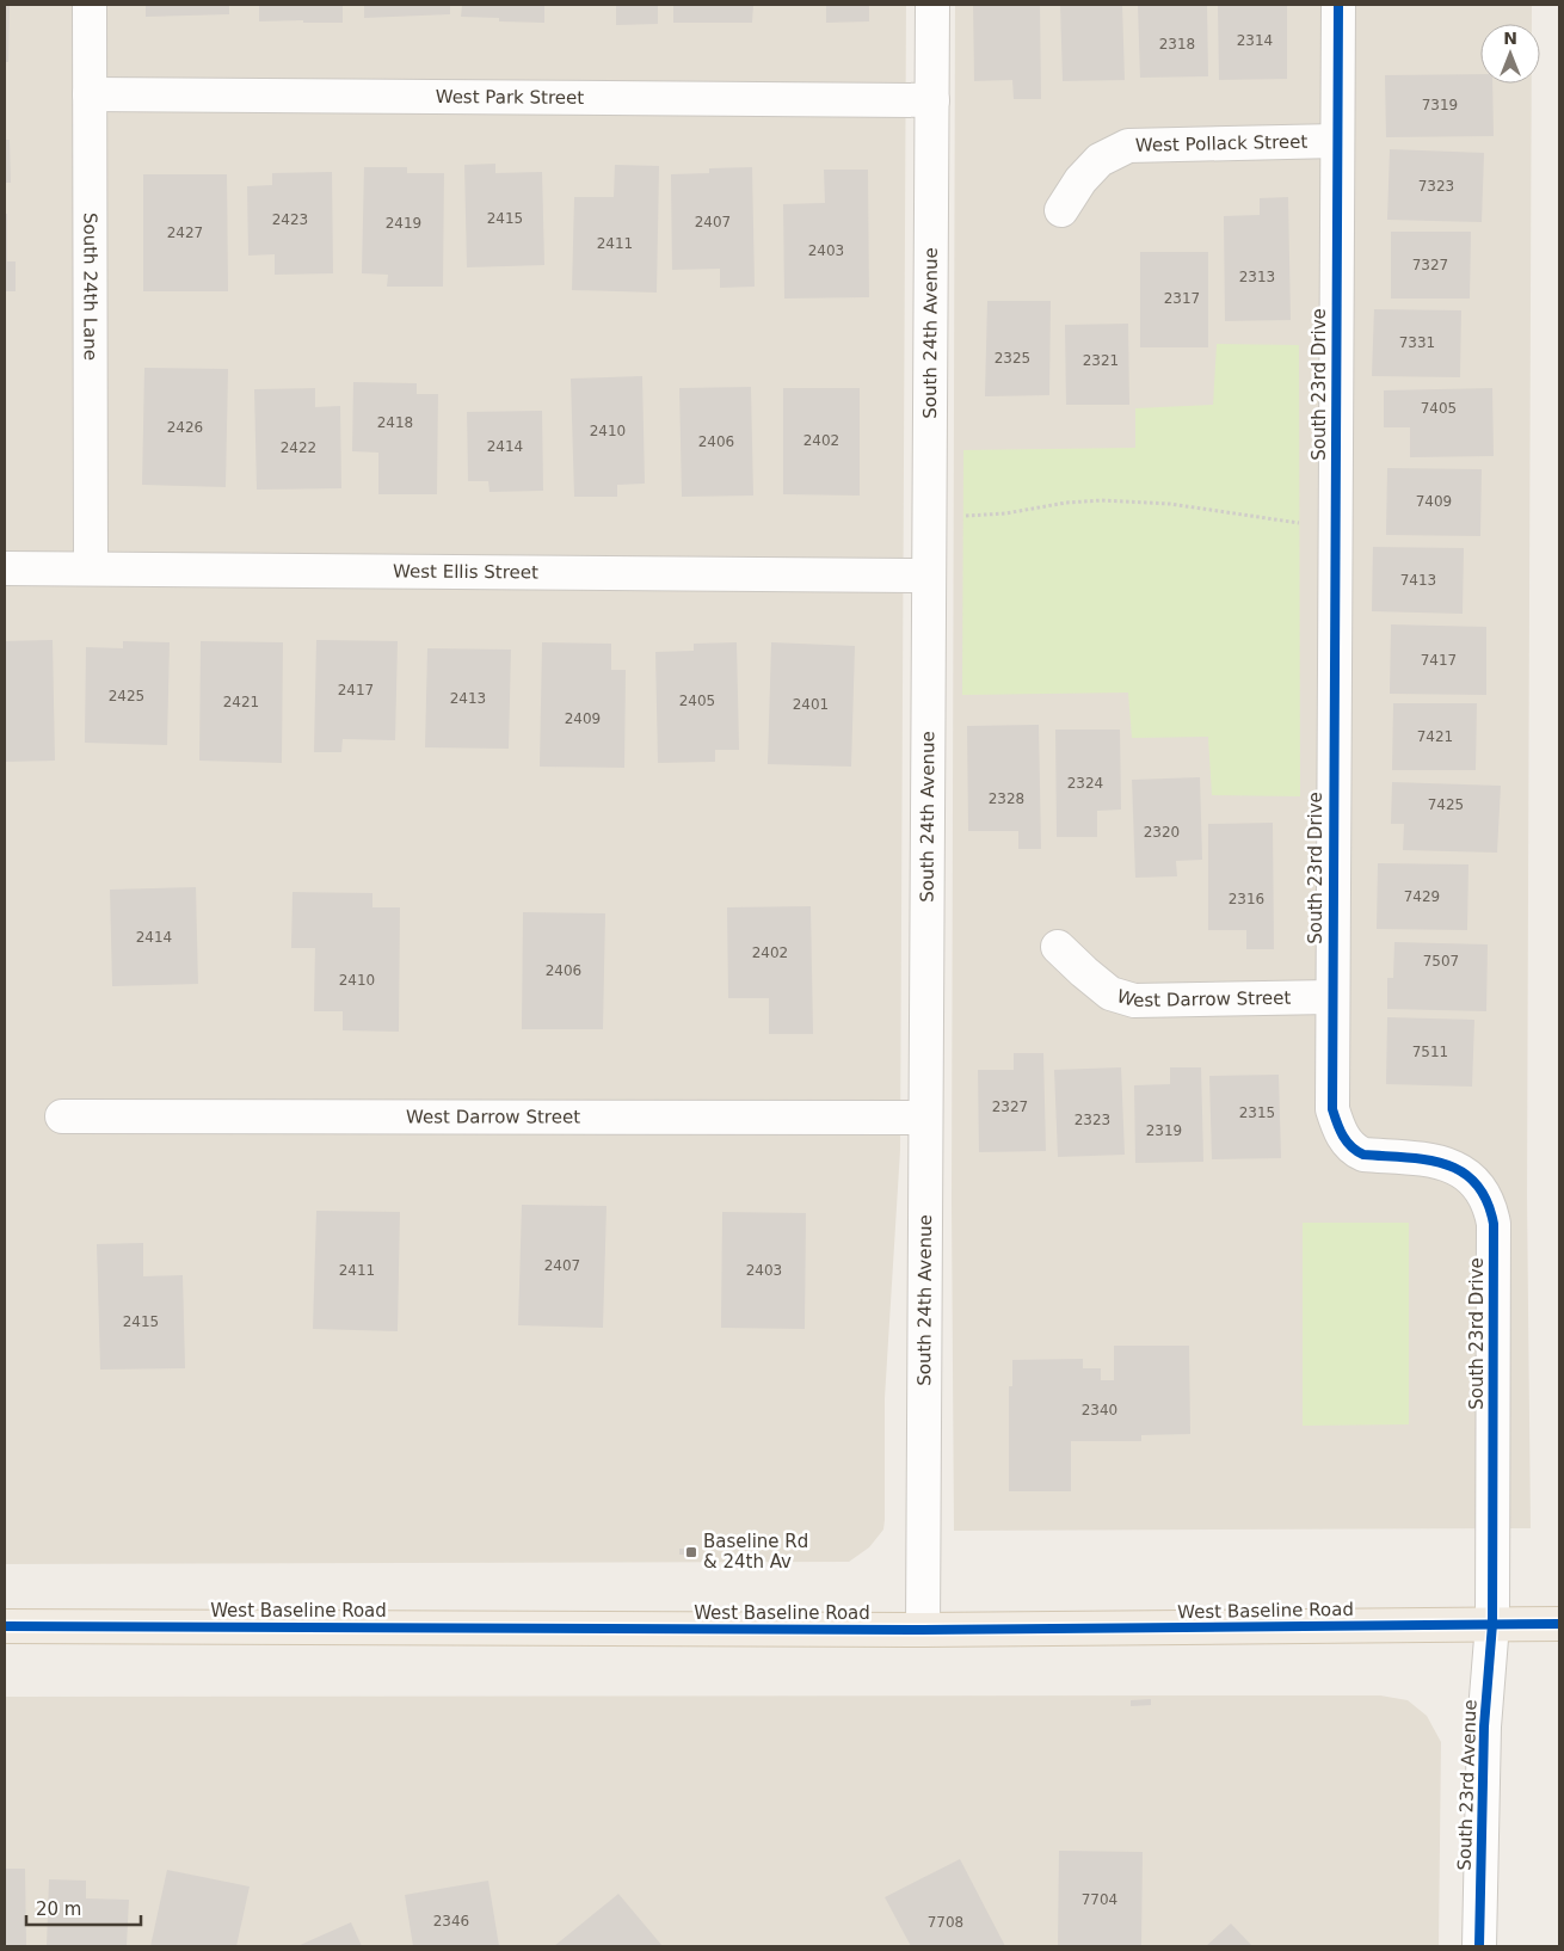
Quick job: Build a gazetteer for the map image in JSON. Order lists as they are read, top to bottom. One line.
{"streets":{"main road":["West Baseline Road"],"street":["West Park Street","West Pollack Street","South 24th Lane","South 24th Avenue","South 23rd Drive","West Ellis Street","West Darrow Street","South 23rd Avenue"]},"crossings":[["West Park Street","South 24th Lane"],["West Park Street","South 24th Avenue"],["West Pollack Street","South 23rd Drive"],["South 24th Lane","West Ellis Street"],["South 24th Avenue","West Ellis Street"],["South 24th Avenue","West Darrow Street"],["South 24th Avenue","West Baseline Road"],["South 23rd Drive","West Darrow Street"],["South 23rd Drive","West Baseline Road"],["South 23rd Drive","South 23rd Avenue"],["West Baseline Road","South 23rd Avenue"]],"places":{"transit":["Baseline Rd & 24th Av"]},"house_numbers":["2314","2318","7319","7323","2415","2423","2407","2419","2427","2411","2403","7327","2313","2317","7331","2325","2321","7405","2418","2426","2410","2402","2406","2414","2422","7409","7413","7417","2417","2425","2413","2405","2421","2401","2409","7421","2324","2328","7425","2320","7429","2316","2414","2402","7507","2406","2410","7511","2327","2315","2323","2319","2407","2411","2403","2415","2340","7704","2346","7708"],"scale_bar":"20 m","north":"top"}
